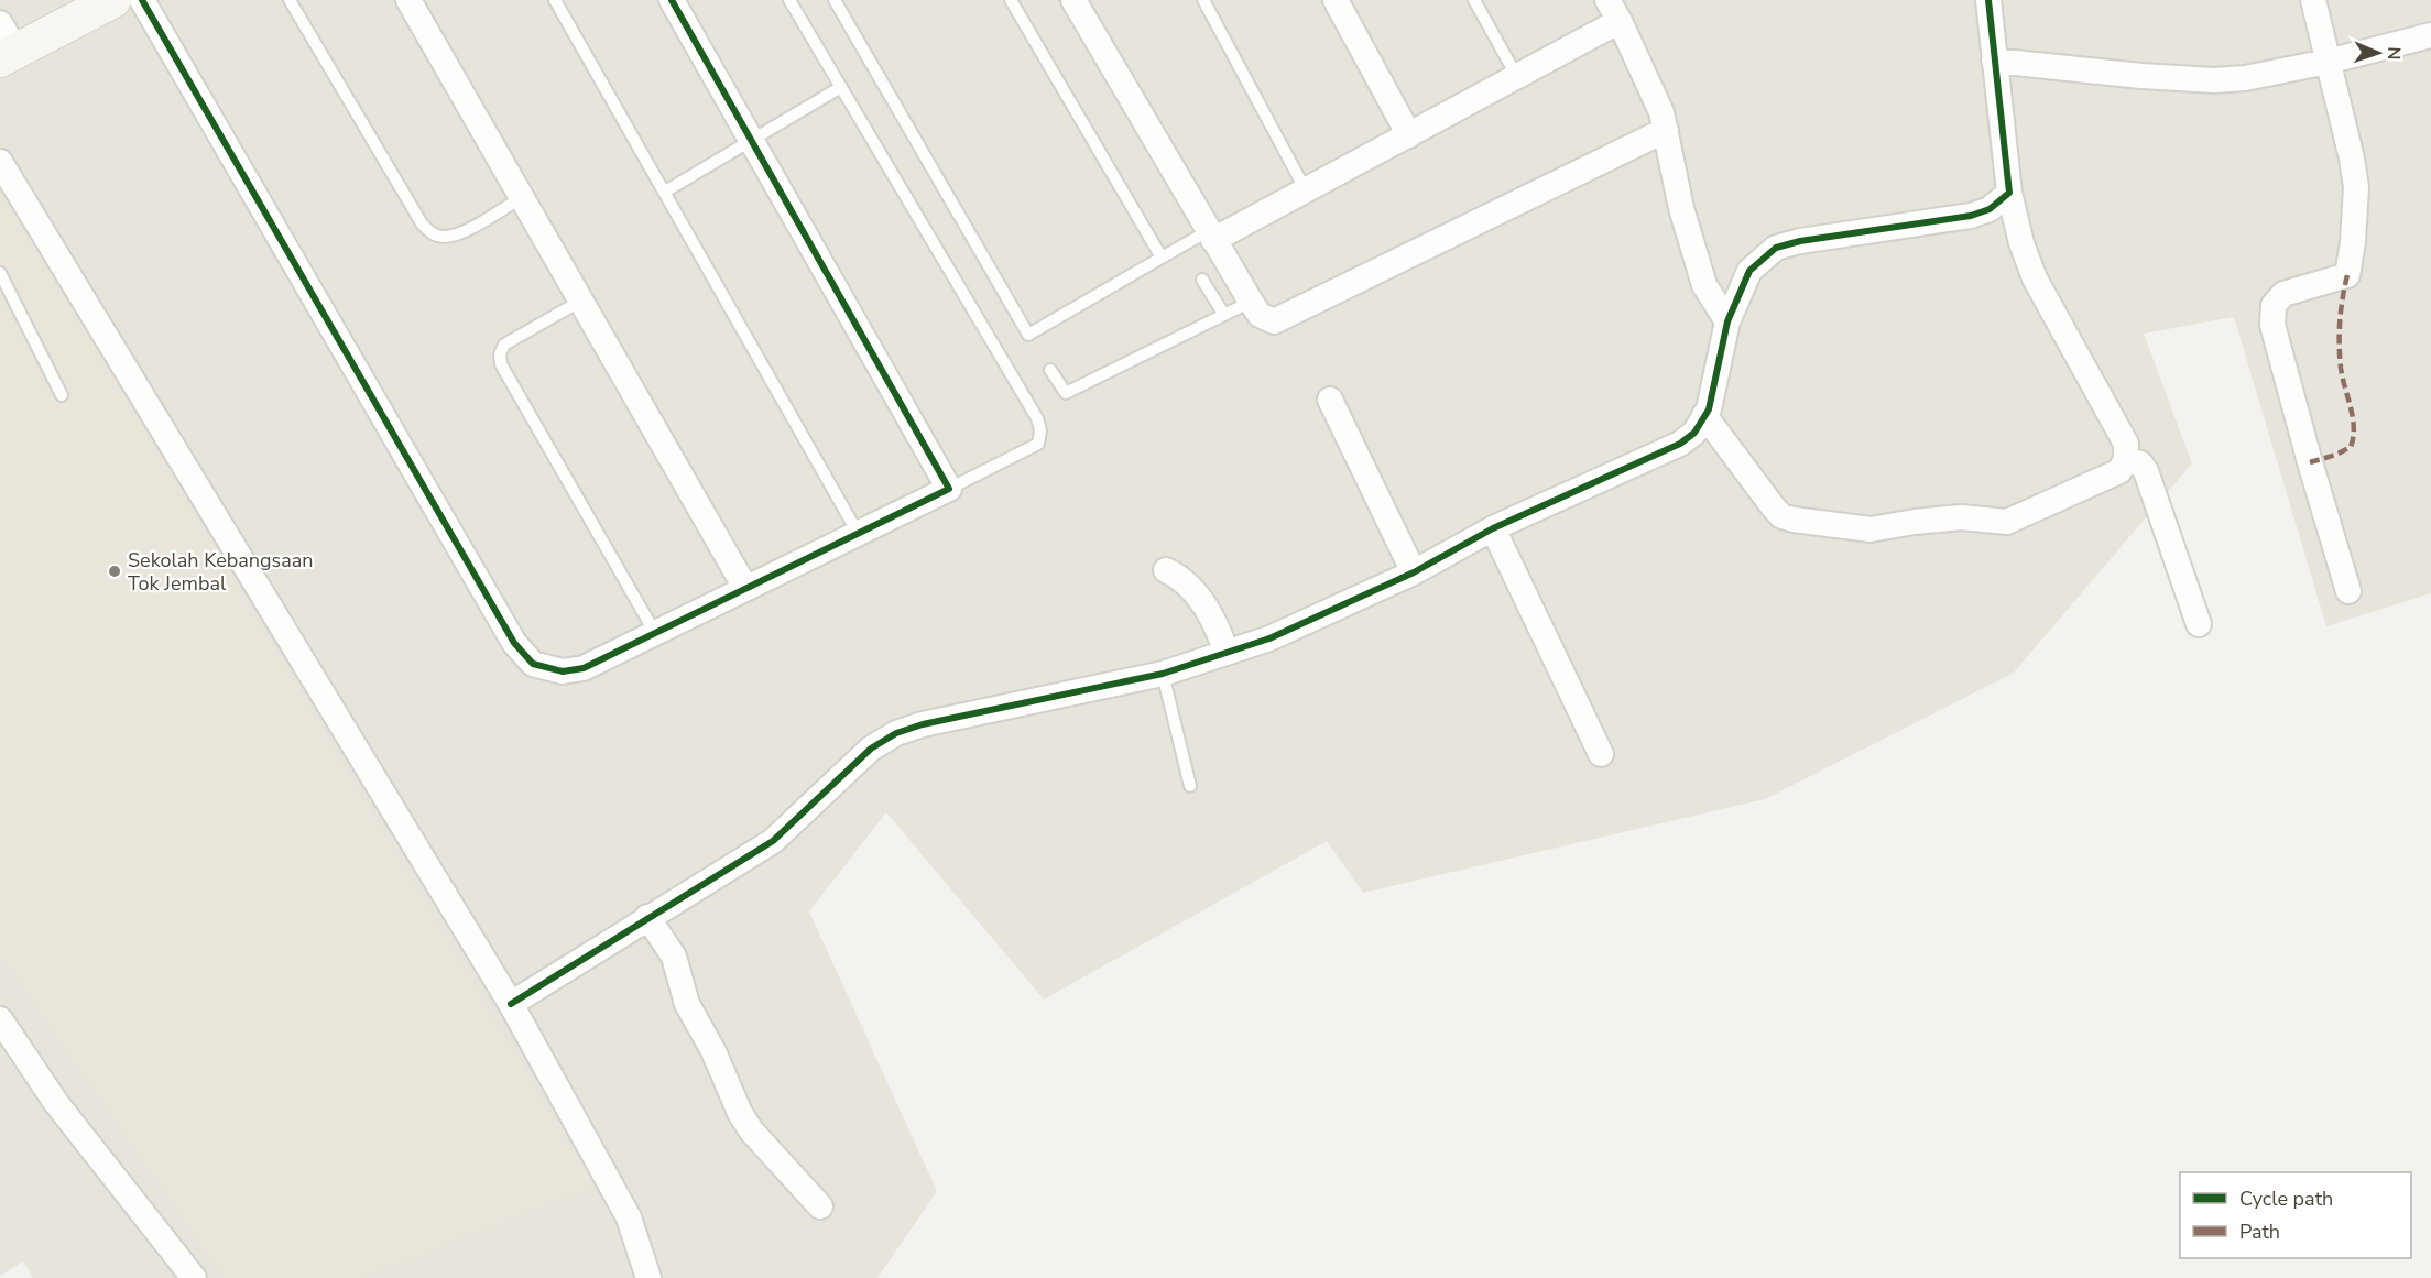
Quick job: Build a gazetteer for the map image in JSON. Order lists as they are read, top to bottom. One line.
{"places":["Sekolah Kebangsaan Tok Jembal"],"legend":["Cycle path","Path"],"north":"right"}
